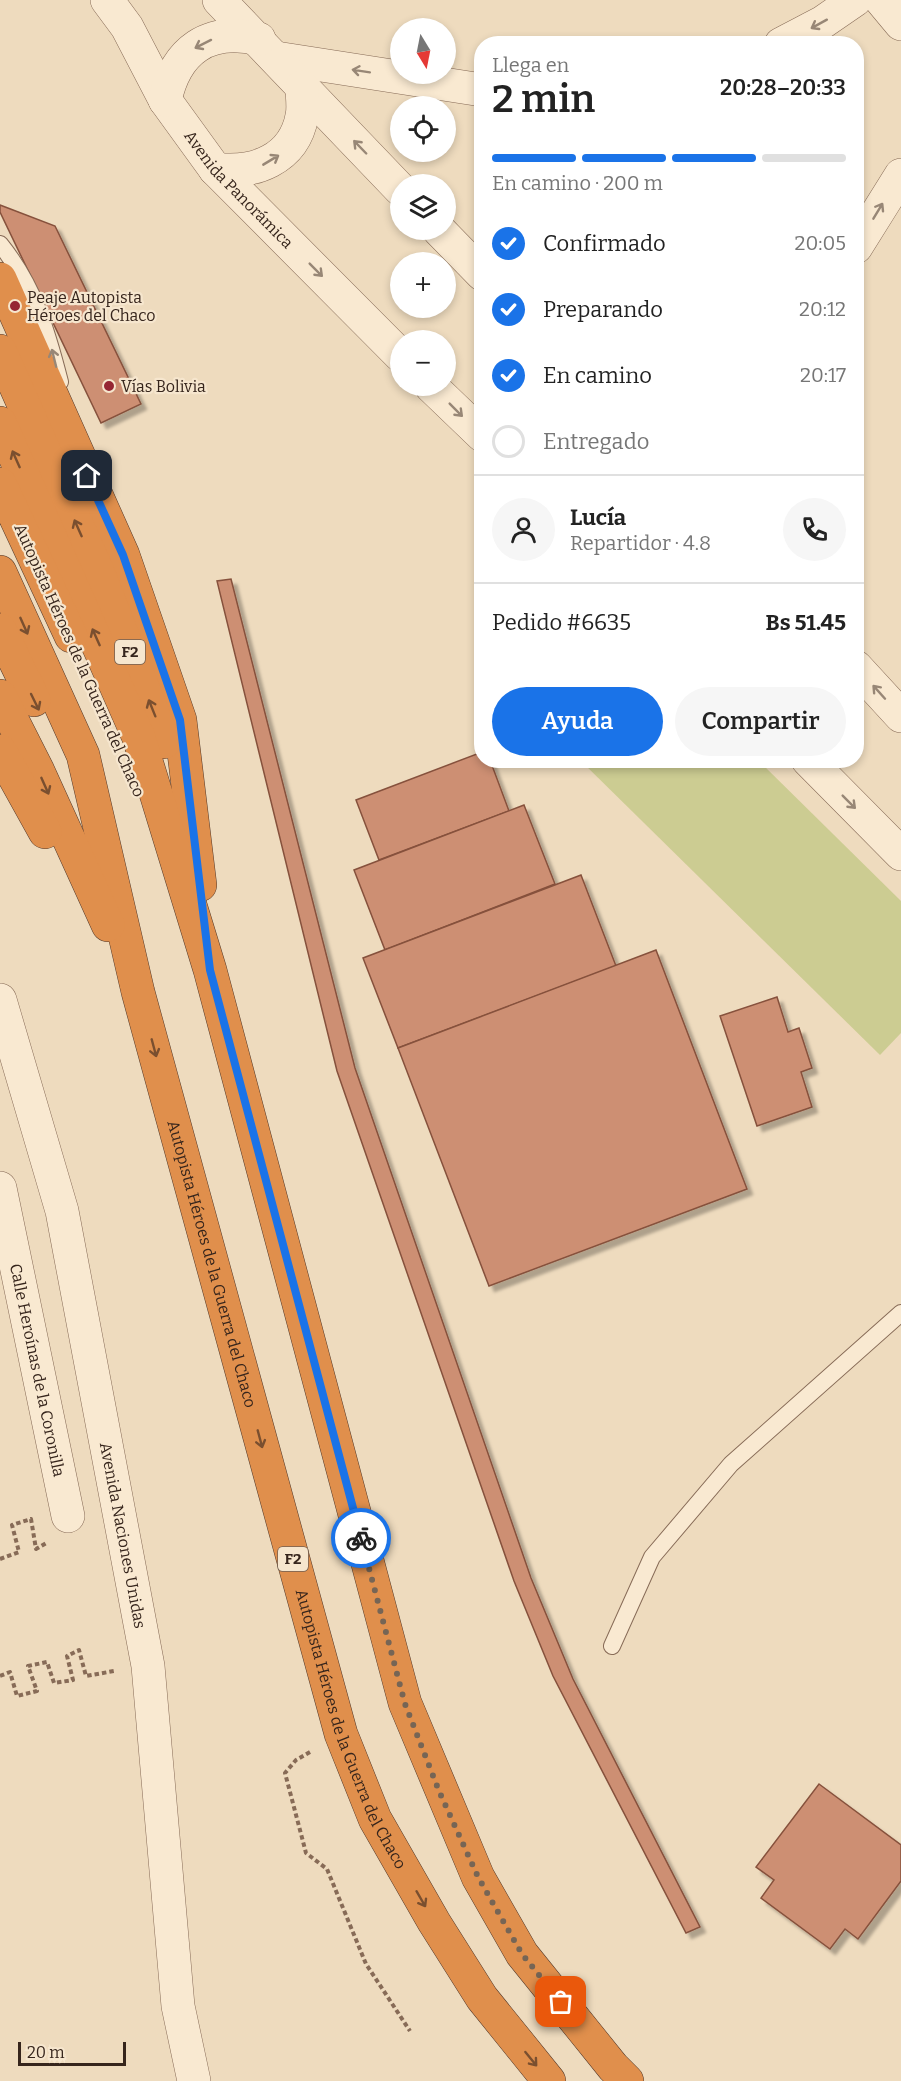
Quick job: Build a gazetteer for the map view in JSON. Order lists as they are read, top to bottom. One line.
{"streets":{"highway":["F2","Autopista Héroes de la Guerra del Chaco"],"street":["Avenida Panorámica","Calle Heroínas de la Coronilla","Avenida Naciones Unidas"]},"places":["Peaje Autopista Héroes del Chaco","Vías Bolivia"],"scale_bar":"20 m","north":"bottom","page":{"map_buttons":["+","−"],"heading":["2 min","Llega en","20:28–20:33"],"panel":["Lucía","Repartidor · 4.8","Pedido #6635","Bs 51.45"],"bar":"En camino · 200 m","list":[["Confirmado","20:05"],["Preparando","20:12"],["En camino","20:17"],"Entregado"],"buttons":["Ayuda","Compartir"],"scale":"20 m"}}
